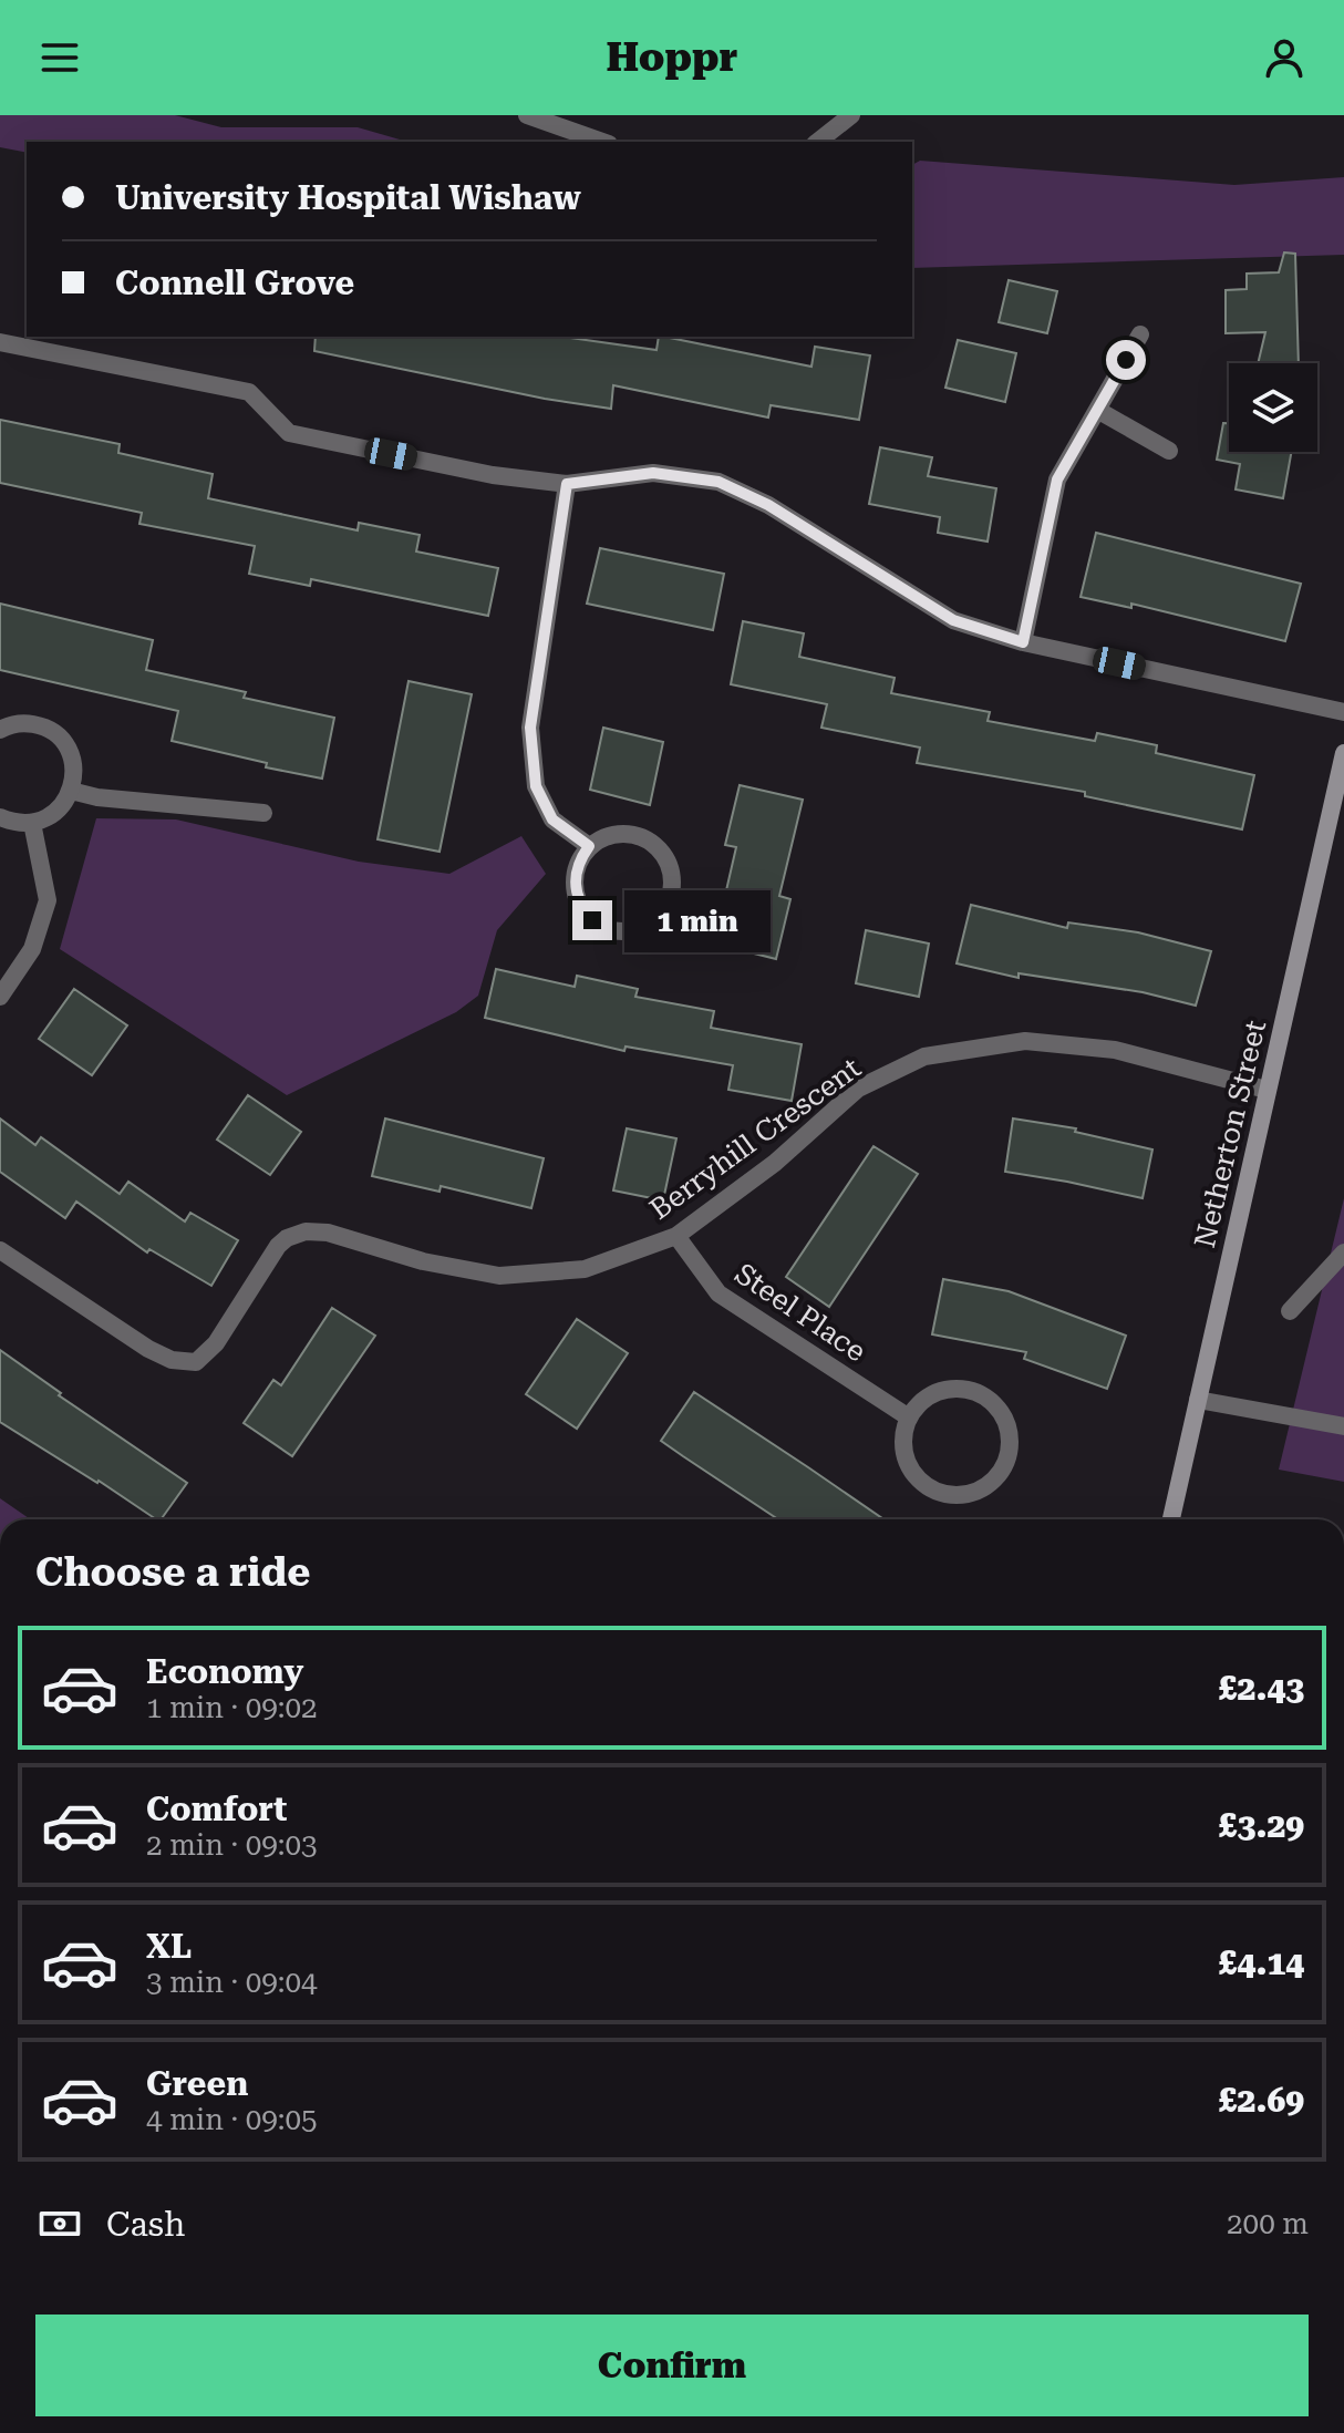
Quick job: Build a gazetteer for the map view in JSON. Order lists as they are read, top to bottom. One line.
{"streets":{"street":["Netherton Street","Berryhill Crescent","Steel Place"]},"crossings":[["Netherton Street","Berryhill Crescent"],["Berryhill Crescent","Steel Place"]],"page":{"header":"Hoppr","banner":["University Hospital Wishaw","Connell Grove"],"bubble":"1 min","heading":"Choose a ride","list":[{"name":"Economy","note":"1 min · 09:02","value":"£2.43"},{"name":"Comfort","note":"2 min · 09:03","value":"£3.29"},{"name":"XL","note":"3 min · 09:04","value":"£4.14"},{"name":"Green","note":"4 min · 09:05","value":"£2.69"}],"pay":["Cash","200 m"],"buttons":"Confirm"}}
